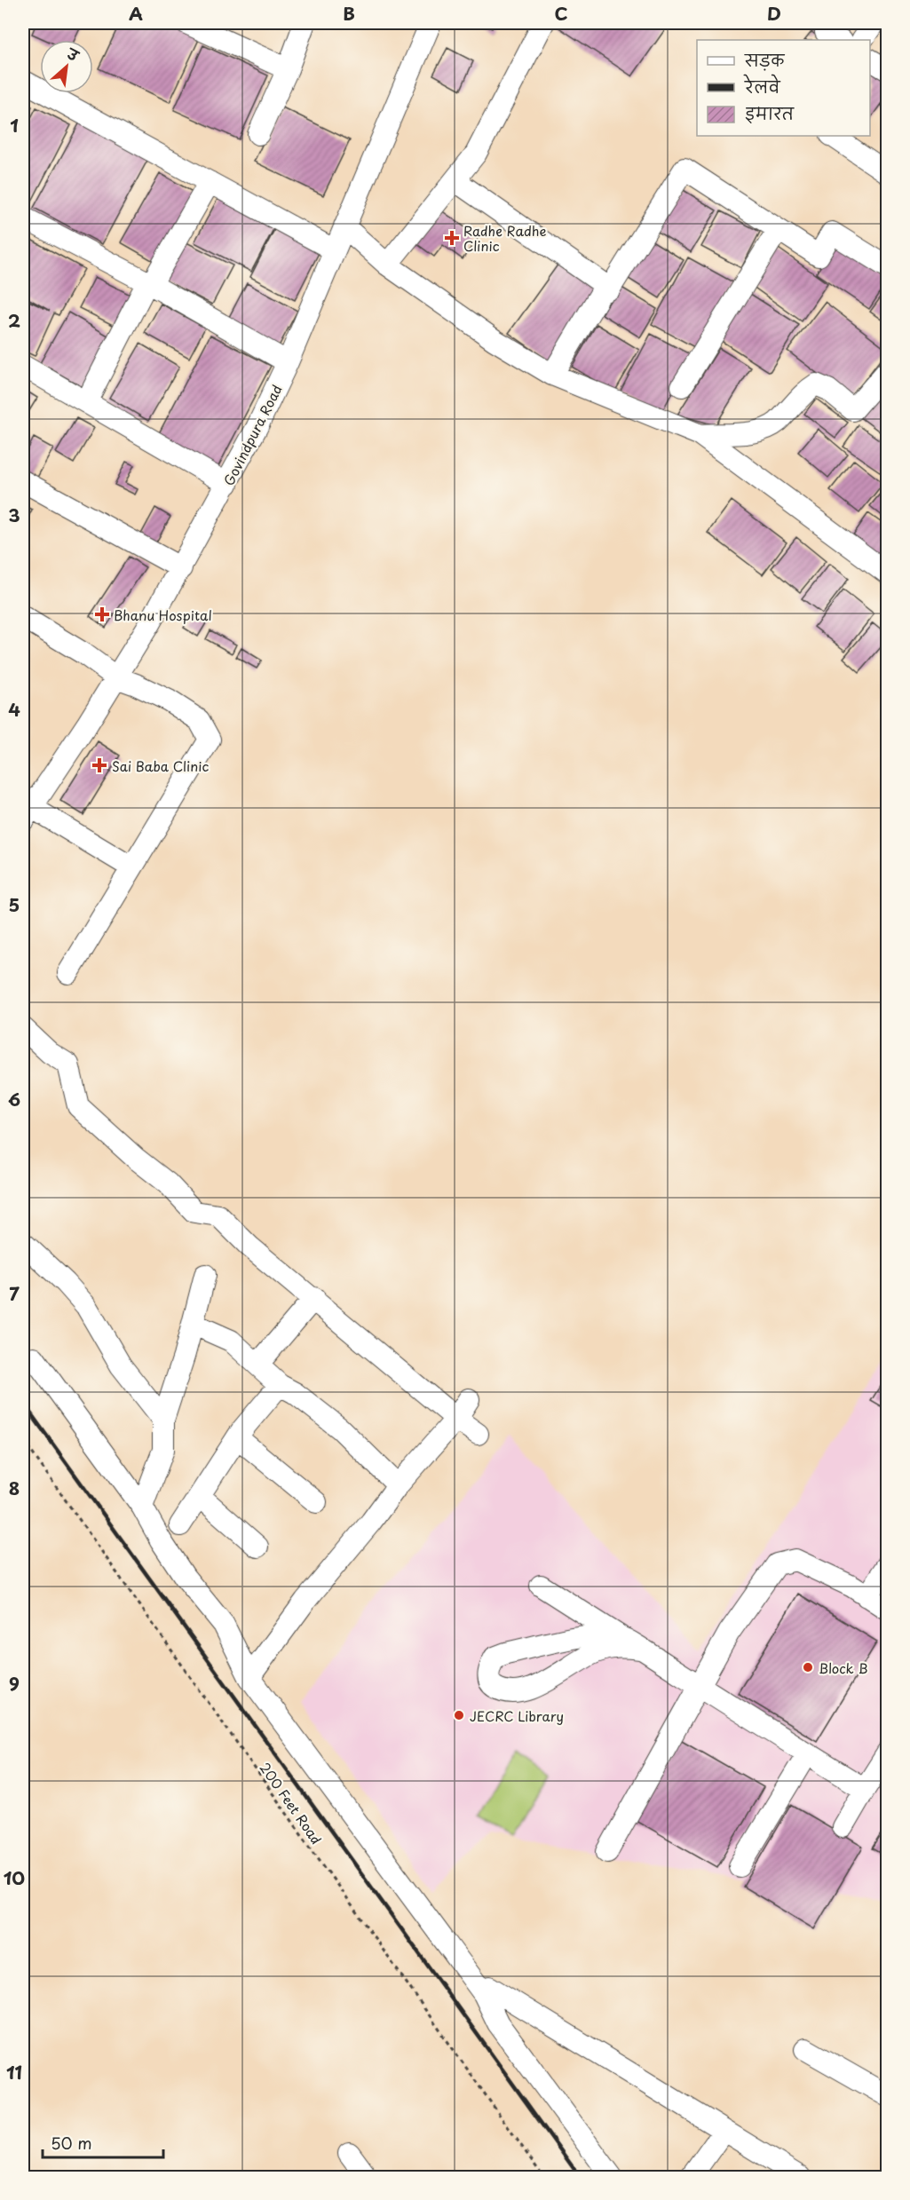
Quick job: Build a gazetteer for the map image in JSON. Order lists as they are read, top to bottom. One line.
{"streets":{"street":["Govindpura Road"],"path":["200 Feet Road"]},"places":{"health":["Radhe Radhe Clinic","Bhanu Hospital","Sai Baba Clinic"],"other":["Block B","JECRC Library"]},"legend":["सड़क","रेलवे","इमारत"],"scale_bar":"50 m","north":"top right","grid":{"columns":["A","B","C","D"],"rows":["1","2","3","4","5","6","7","8","9","10","11"]}}
